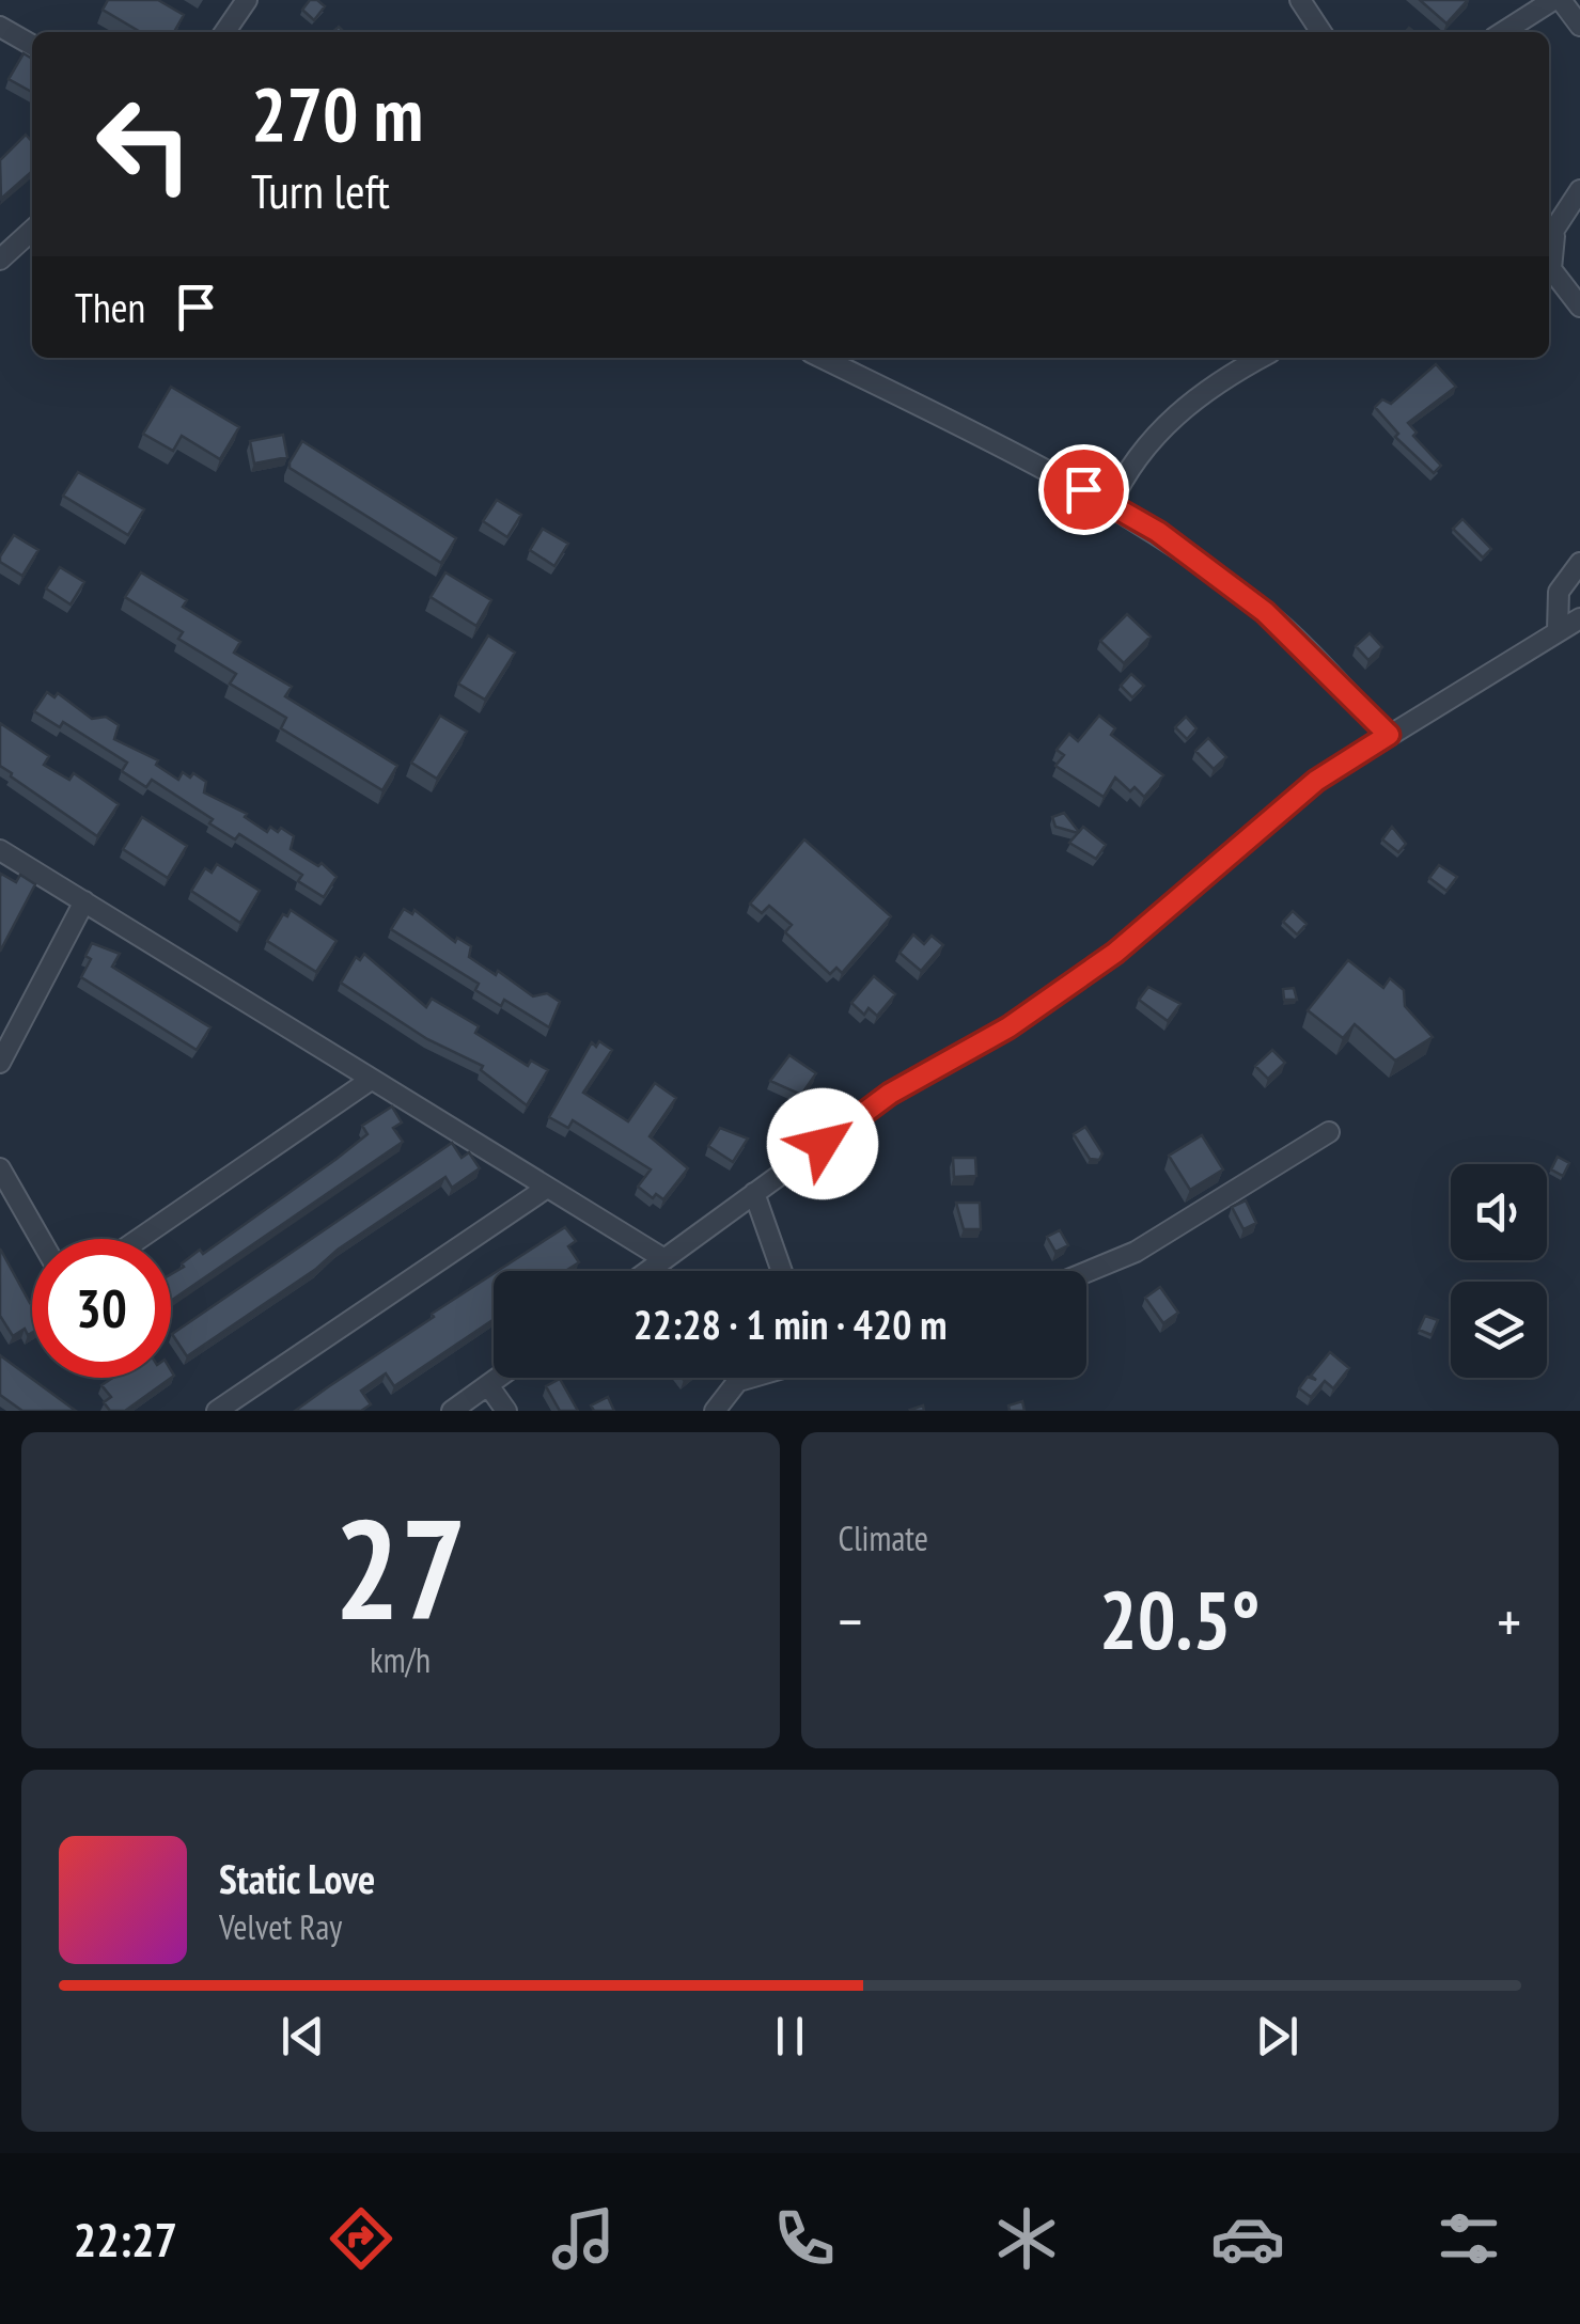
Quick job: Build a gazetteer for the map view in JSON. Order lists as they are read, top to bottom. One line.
{"page":{"turn":["270 m","Turn left"],"then":"Then","limit":"30","trip":"22:28 · 1 min · 420 m","tile":[["27","km/h"],"Climate"],"heat":["−","20.5°","+"],"song":["Static Love","Velvet Ray"],"tabs":"22:27"}}
